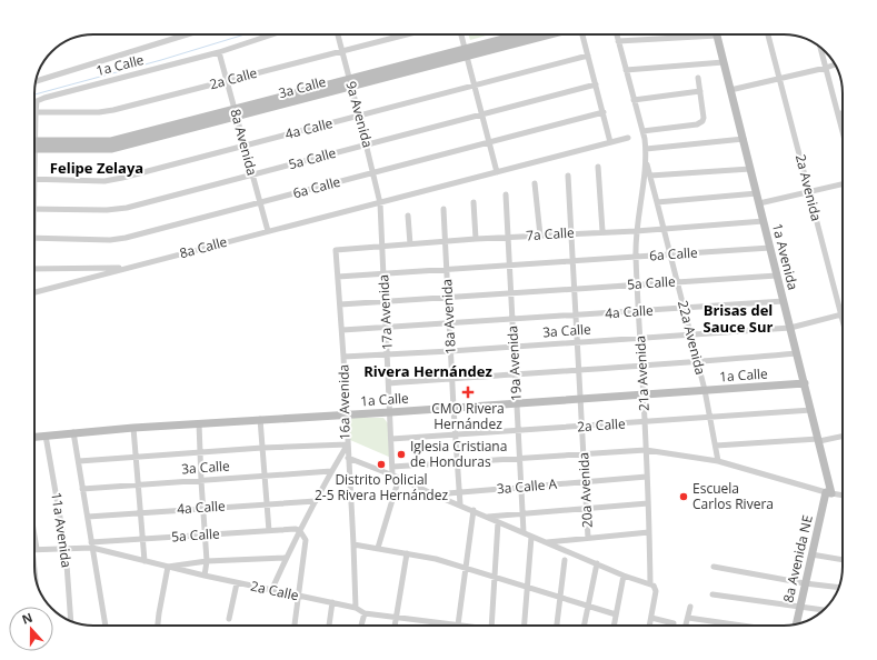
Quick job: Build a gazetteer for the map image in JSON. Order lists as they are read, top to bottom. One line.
{"streets":{"street":["1a Calle","2a Calle","3a Calle","9a Avenida","4a Calle","8a Avenida","5a Calle","6a Calle","2a Avenida","7a Calle","8a Calle","1a Avenida","17a Avenida","18a Avenida","22a Avenida","19a Avenida","21a Avenida","16a Avenida","3a Calle A","20a Avenida","11a Avenida","8a Avenida NE"]},"crossings":[["1a Calle","2a Calle"],["1a Calle","8a Avenida"],["1a Calle","1a Avenida"],["1a Calle","17a Avenida"],["1a Calle","18a Avenida"],["1a Calle","22a Avenida"],["1a Calle","19a Avenida"],["1a Calle","21a Avenida"],["1a Calle","16a Avenida"],["1a Calle","20a Avenida"],["2a Calle","9a Avenida"],["2a Calle","8a Avenida"],["2a Calle","5a Calle"],["2a Calle","1a Avenida"],["2a Calle","17a Avenida"],["2a Calle","18a Avenida"],["2a Calle","22a Avenida"],["2a Calle","19a Avenida"],["2a Calle","21a Avenida"],["2a Calle","16a Avenida"],["2a Calle","20a Avenida"],["2a Calle","11a Avenida"],["3a Calle","9a Avenida"],["3a Calle","8a Avenida"],["3a Calle","2a Avenida"],["3a Calle","1a Avenida"],["3a Calle","17a Avenida"],["3a Calle","18a Avenida"],["3a Calle","22a Avenida"],["3a Calle","19a Avenida"],["3a Calle","21a Avenida"],["3a Calle","16a Avenida"],["3a Calle","20a Avenida"],["9a Avenida","4a Calle"],["9a Avenida","5a Calle"],["9a Avenida","6a Calle"],["9a Avenida","8a Calle"],["9a Avenida","17a Avenida"],["4a Calle","8a Avenida"],["4a Calle","1a Avenida"],["4a Calle","17a Avenida"],["4a Calle","18a Avenida"],["4a Calle","22a Avenida"],["4a Calle","19a Avenida"],["4a Calle","21a Avenida"],["4a Calle","16a Avenida"],["4a Calle","20a Avenida"],["8a Avenida","5a Calle"],["8a Avenida","6a Calle"],["8a Avenida","8a Calle"],["5a Calle","1a Avenida"],["5a Calle","17a Avenida"],["5a Calle","18a Avenida"],["5a Calle","22a Avenida"],["5a Calle","19a Avenida"],["5a Calle","21a Avenida"],["5a Calle","16a Avenida"],["5a Calle","20a Avenida"],["6a Calle","1a Avenida"],["6a Calle","17a Avenida"],["6a Calle","18a Avenida"],["6a Calle","22a Avenida"],["6a Calle","19a Avenida"],["6a Calle","21a Avenida"],["6a Calle","16a Avenida"],["6a Calle","20a Avenida"],["7a Calle","1a Avenida"],["7a Calle","17a Avenida"],["7a Calle","18a Avenida"],["7a Calle","22a Avenida"],["7a Calle","19a Avenida"],["7a Calle","21a Avenida"],["7a Calle","16a Avenida"],["7a Calle","20a Avenida"],["8a Calle","17a Avenida"],["1a Avenida","8a Avenida NE"],["18a Avenida","3a Calle A"],["22a Avenida","21a Avenida"],["19a Avenida","3a Calle A"],["21a Avenida","3a Calle A"],["3a Calle A","20a Avenida"]],"districts":["Felipe Zelaya","Brisas del Sauce Sur","Rivera Hernández"],"places":{"health":["CMO Rivera Hernández"],"other":["Iglesia Cristiana de Honduras","Distrito Policial 2-5 Rivera Hernández","Escuela Carlos Rivera"]},"north":"top"}
